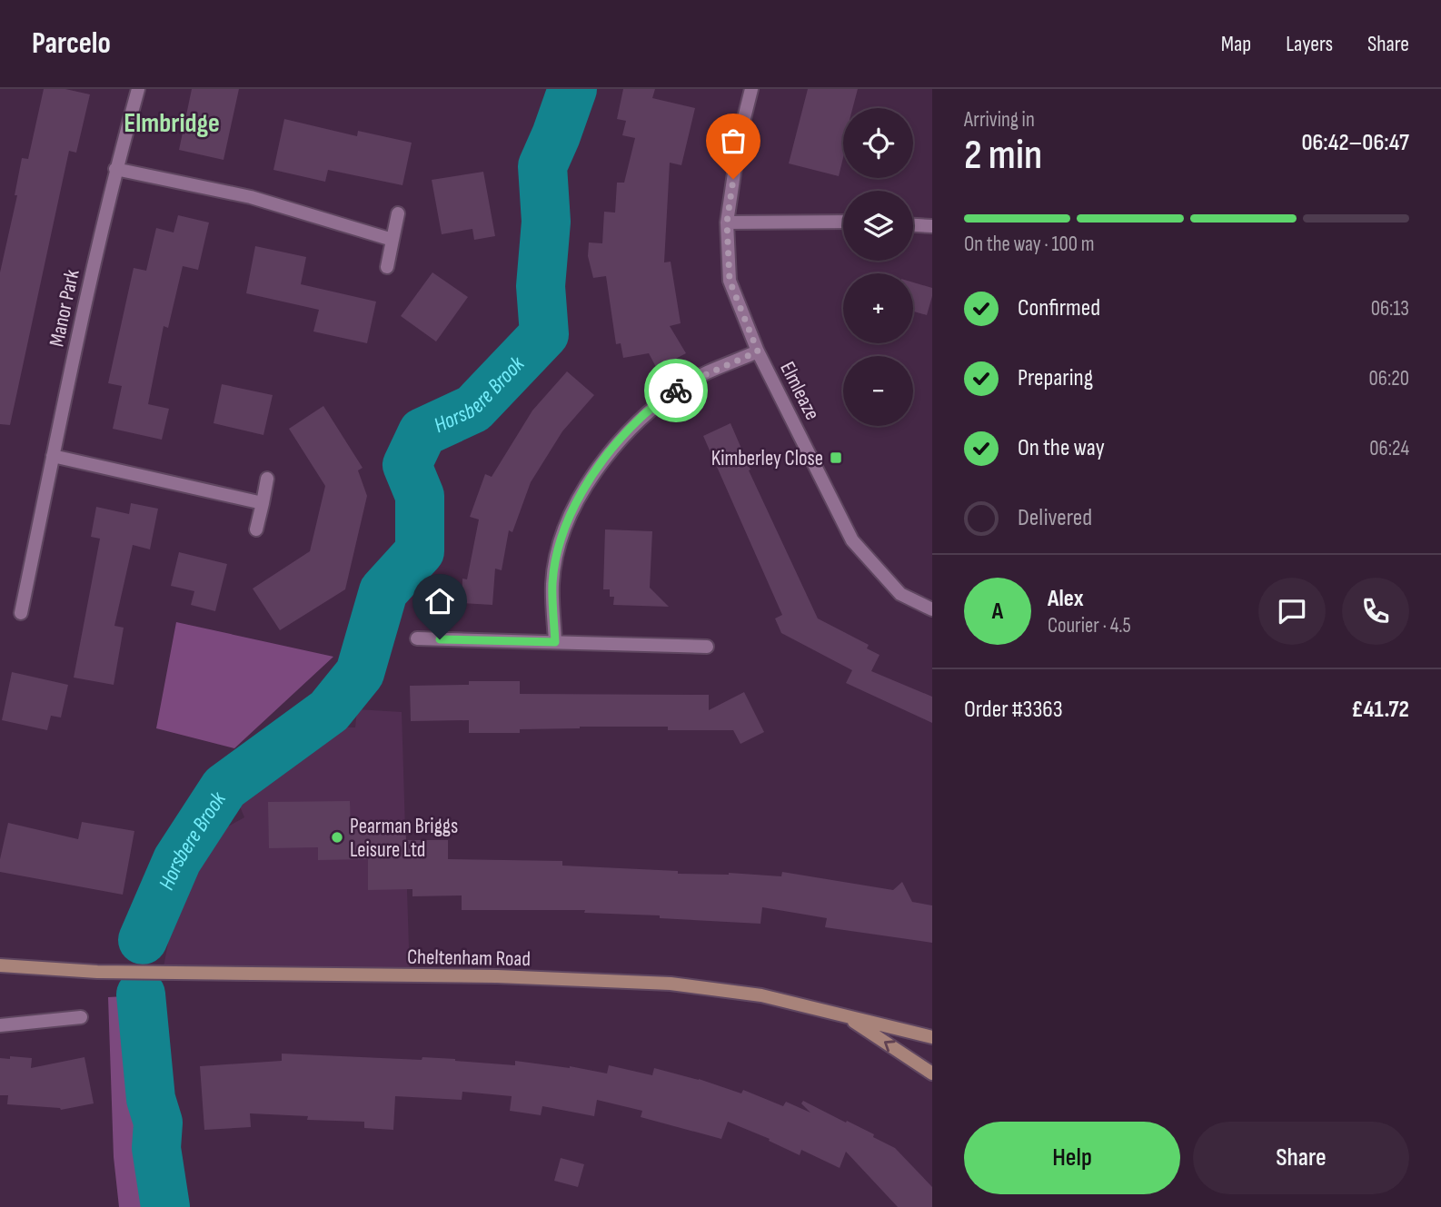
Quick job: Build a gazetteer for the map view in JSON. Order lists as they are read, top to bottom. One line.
{"streets":{"main road":["Cheltenham Road"],"street":["Manor Park","Elmleaze"]},"districts":["Elmbridge"],"water":["Horsbere Brook"],"places":{"transit":["Kimberley Close"],"other":["Pearman Briggs Leisure Ltd"]},"page":{"header":"Parcelo","nav":["Map","Layers","Share"],"heading":["2 min","Arriving in","06:42–06:47"],"panel":["Alex","Courier · 4.5","Order #3363","£41.72"],"map_buttons":["+","−"],"bar":"On the way · 100 m","list":[["Confirmed","06:13"],["Preparing","06:20"],["On the way","06:24"],"Delivered"],"round":"A","buttons":["Help","Share"]}}
